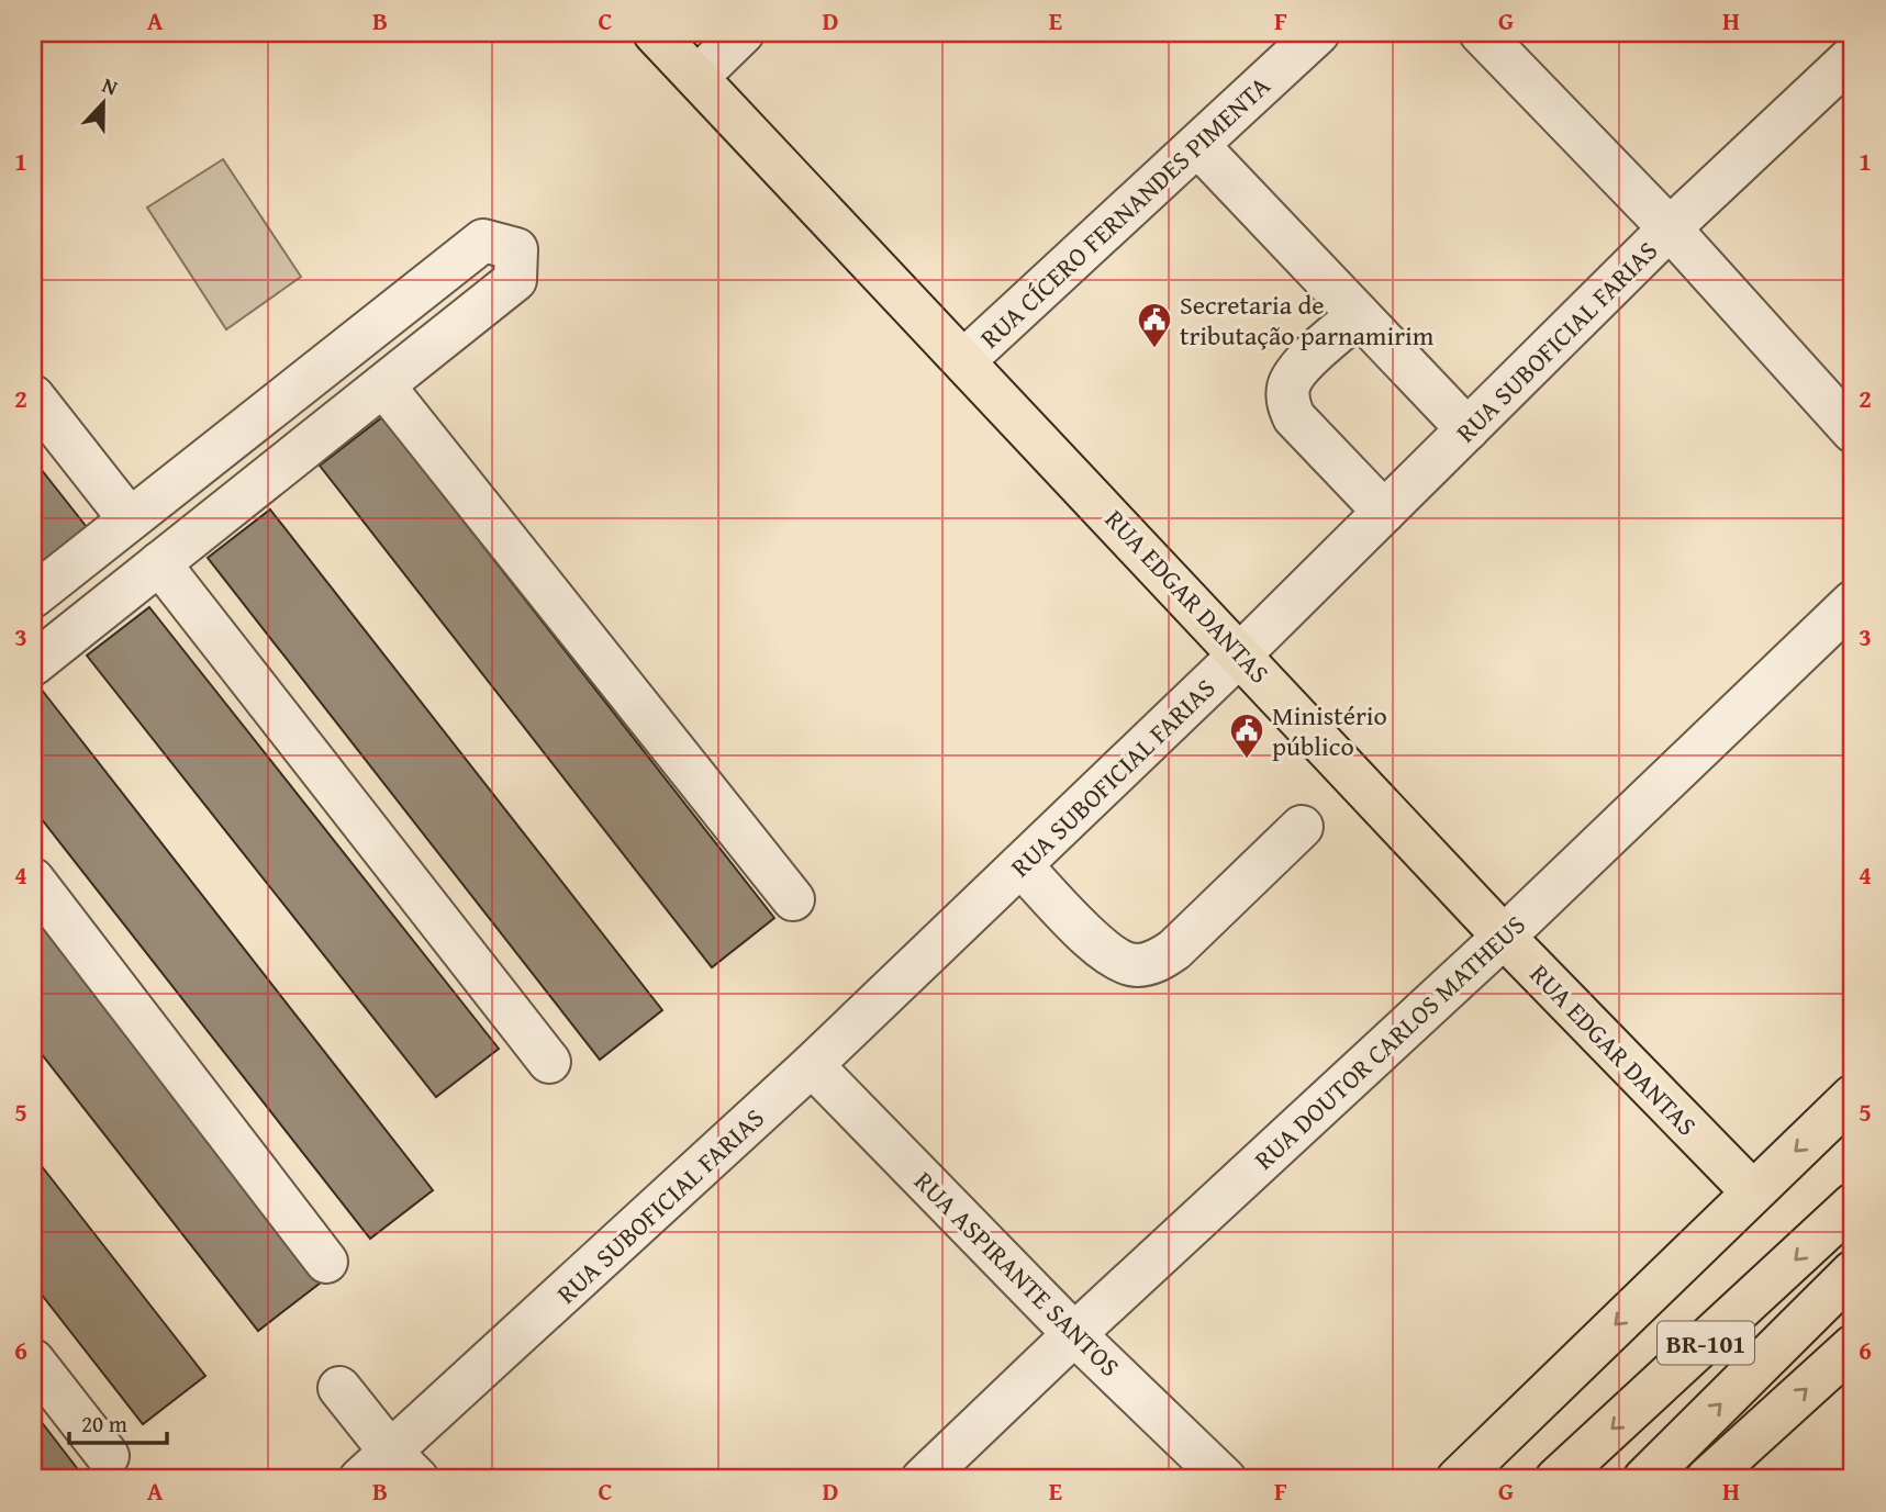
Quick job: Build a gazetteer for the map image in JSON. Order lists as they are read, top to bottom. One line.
{"streets":{"main road":["RUA EDGAR DANTAS","BR-101"],"street":["RUA CÍCERO FERNANDES PIMENTA","RUA SUBOFICIAL FARIAS","RUA DOUTOR CARLOS MATHEUS","RUA ASPIRANTE SANTOS"]},"crossings":[["RUA CÍCERO FERNANDES PIMENTA","RUA EDGAR DANTAS"],["RUA SUBOFICIAL FARIAS","RUA EDGAR DANTAS"],["RUA SUBOFICIAL FARIAS","RUA ASPIRANTE SANTOS"],["RUA EDGAR DANTAS","RUA DOUTOR CARLOS MATHEUS"],["RUA DOUTOR CARLOS MATHEUS","RUA ASPIRANTE SANTOS"]],"places":{"public building":["Secretaria de tributação parnamirim","Ministério público"]},"scale_bar":"20 m","north":"top","grid":{"columns":["A","B","C","D","E","F","G","H"],"rows":["1","2","3","4","5","6"]}}
